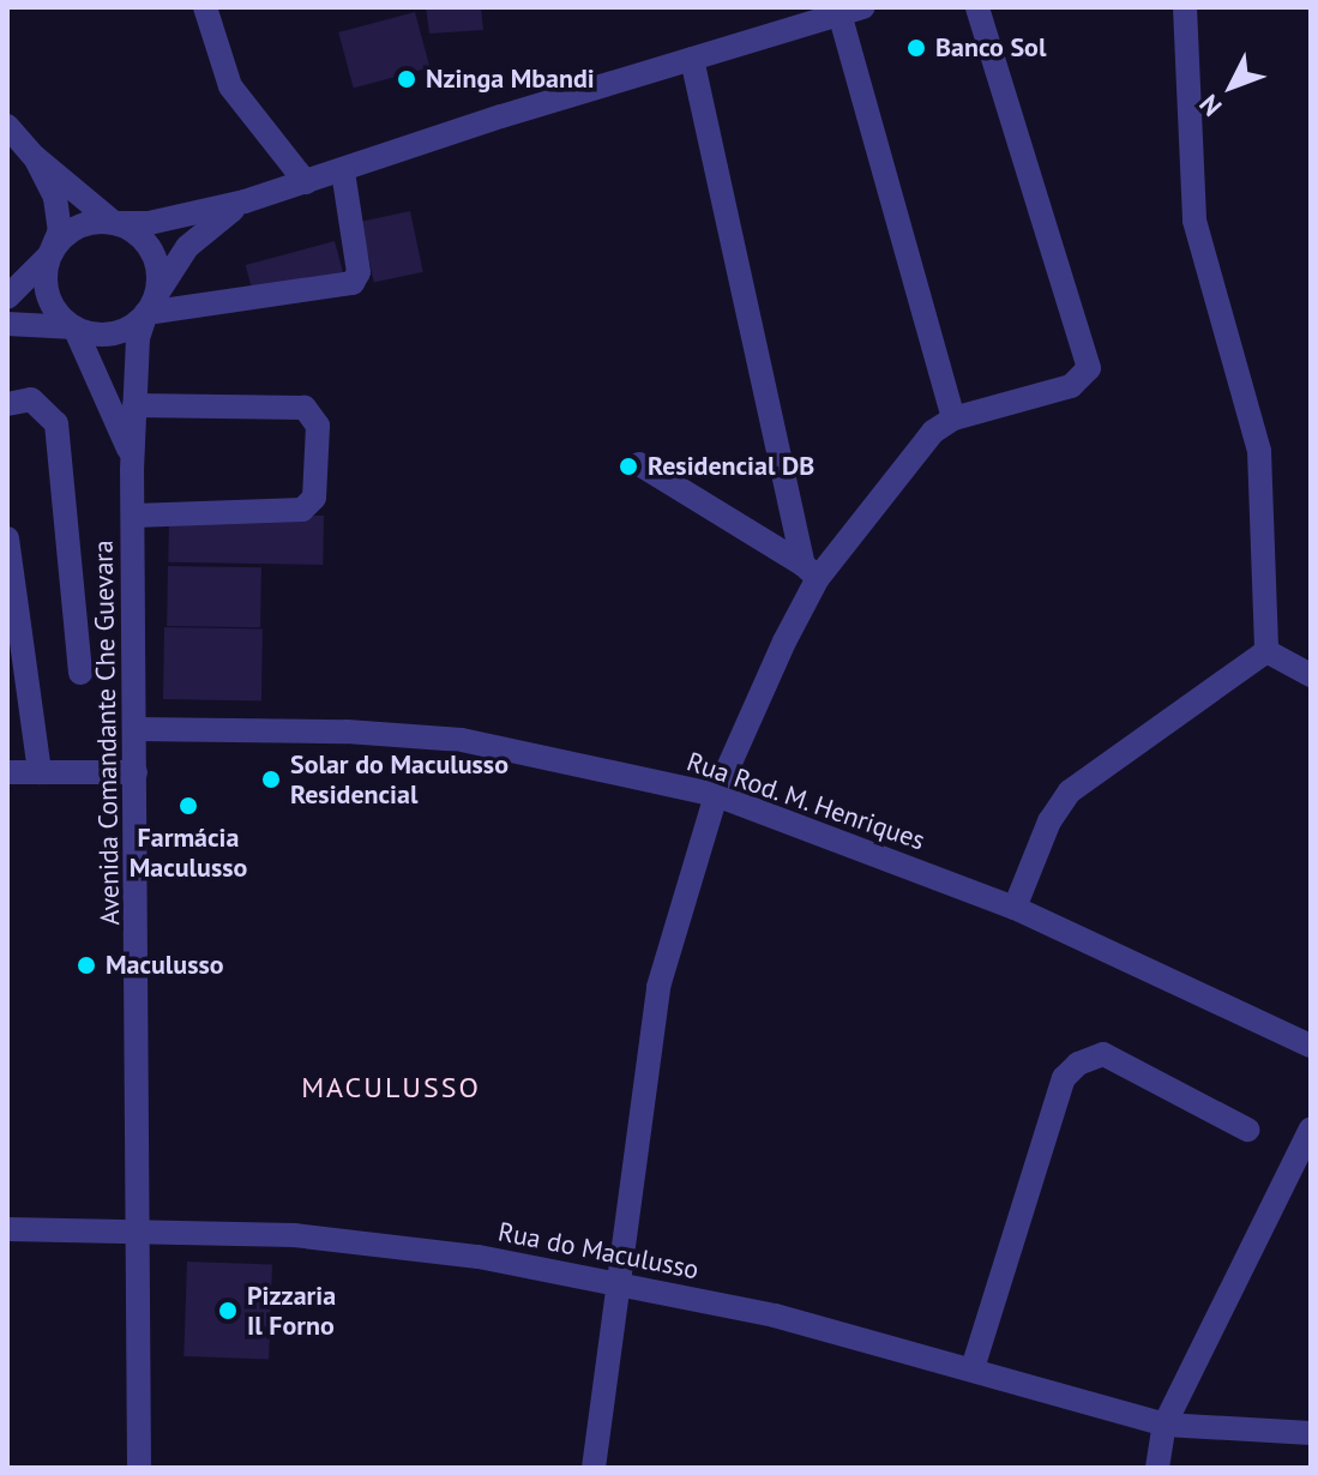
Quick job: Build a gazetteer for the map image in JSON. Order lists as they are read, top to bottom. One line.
{"streets":{"street":["Avenida Comandante Che Guevara","Rua Rod. M. Henriques","Rua do Maculusso"]},"crossings":[["Avenida Comandante Che Guevara","Rua Rod. M. Henriques"],["Avenida Comandante Che Guevara","Rua do Maculusso"]],"districts":["MACULUSSO"],"places":["Banco Sol","Nzinga Mbandi","Residencial DB","Solar do Maculusso Residencial","Farmácia Maculusso","Maculusso","Pizzaria Il Forno"],"north":"bottom left"}
